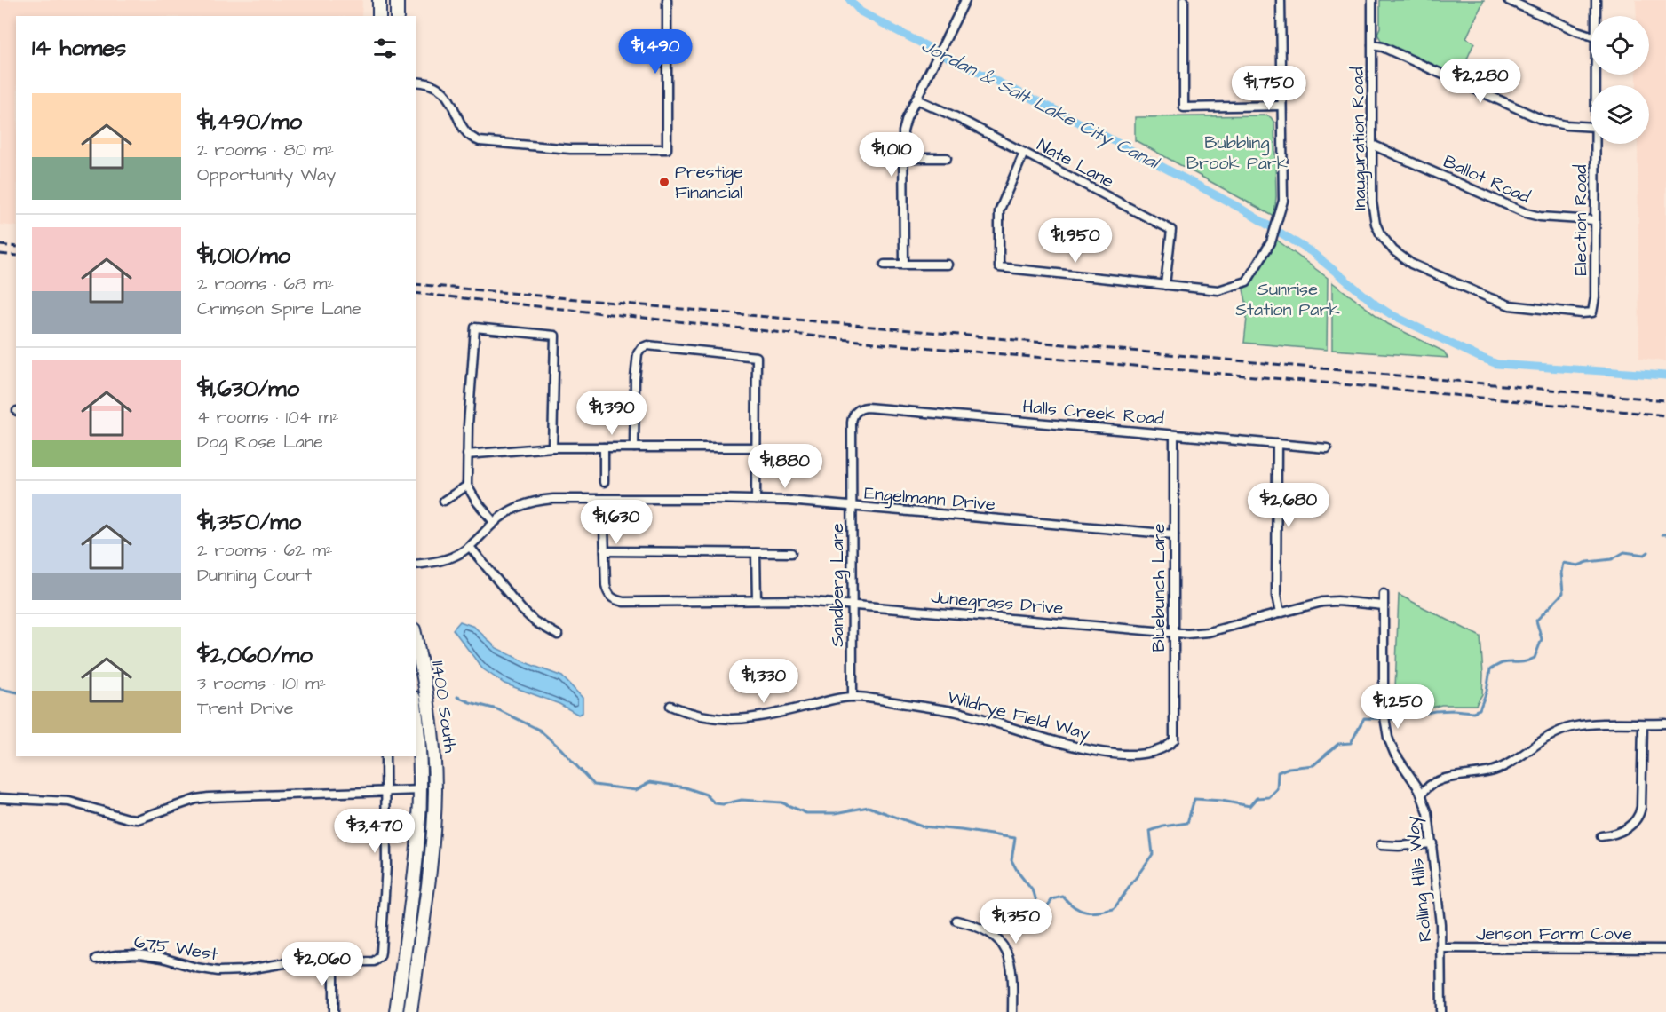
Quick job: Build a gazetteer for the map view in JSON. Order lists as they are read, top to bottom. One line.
{"streets":{"main road":["11400 South"],"street":["Inauguration Road","Nate Lane","Ballot Road","Election Road","Halls Creek Road","Engelmann Drive","Sandberg Lane","Bluebunch Lane","Junegrass Drive","Wildrye Field Way","Rolling Hills Way","Jenson Farm Cove","675 West"]},"crossings":[["Inauguration Road","Ballot Road"],["Inauguration Road","Election Road"],["Ballot Road","Election Road"],["Halls Creek Road","Sandberg Lane"],["Halls Creek Road","Bluebunch Lane"],["Engelmann Drive","Sandberg Lane"],["Engelmann Drive","Bluebunch Lane"],["Sandberg Lane","Junegrass Drive"],["Sandberg Lane","Wildrye Field Way"],["Bluebunch Lane","Junegrass Drive"],["Bluebunch Lane","Wildrye Field Way"],["Junegrass Drive","Rolling Hills Way"],["Rolling Hills Way","Jenson Farm Cove"]],"water":["Jordan & Salt Lake City Canal"],"parks":["Bubbling Brook Park","Sunrise Station Park"],"places":["Prestige Financial"],"page":{"heading":"14 homes","price":["$1,490","$2,280","$1,750","$1,010","$1,950","$1,390","$1,880","$2,680","$1,630","$1,330","$1,250","$3,470","$1,350","$2,060"],"list":[{"name":"$1,490/mo","note":"2 rooms · 80 m² · Opportunity Way"},{"name":"$1,010/mo","note":"2 rooms · 68 m² · Crimson Spire Lane"},{"name":"$1,630/mo","note":"4 rooms · 104 m² · Dog Rose Lane"},{"name":"$1,350/mo","note":"2 rooms · 62 m² · Dunning Court"},{"name":"$2,060/mo","note":"3 rooms · 101 m² · Trent Drive"}]}}
